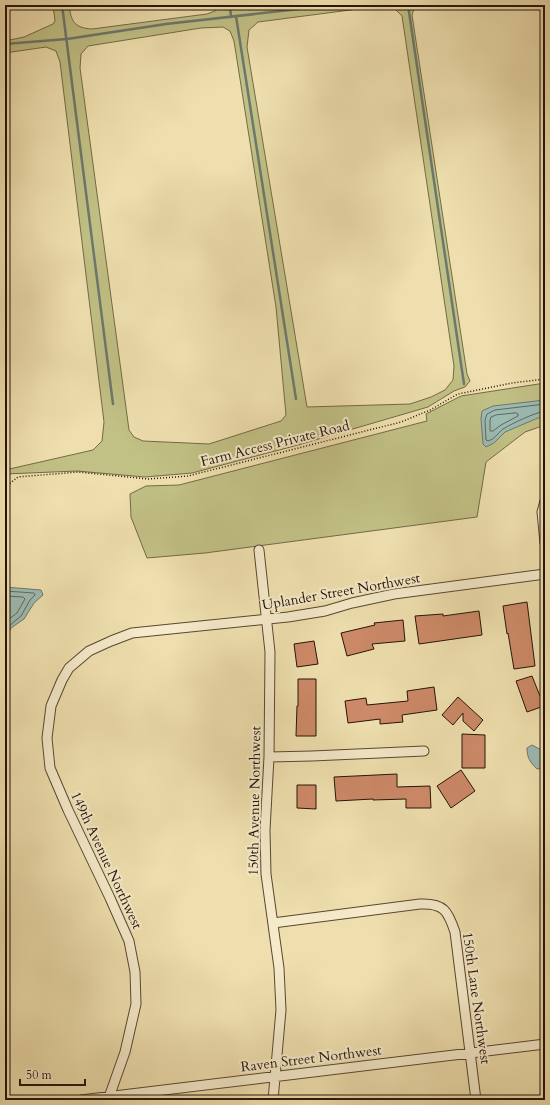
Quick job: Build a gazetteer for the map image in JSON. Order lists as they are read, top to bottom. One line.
{"streets":{"street":["Uplander Street Northwest","150th Avenue Northwest","149th Avenue Northwest","150th Lane Northwest","Raven Street Northwest"],"path":["Farm Access Private Road"]},"crossings":[["Uplander Street Northwest","150th Avenue Northwest"],["Uplander Street Northwest","149th Avenue Northwest"],["150th Avenue Northwest","150th Lane Northwest"],["150th Avenue Northwest","Raven Street Northwest"],["149th Avenue Northwest","Raven Street Northwest"],["150th Lane Northwest","Raven Street Northwest"]],"scale_bar":"50 m"}
